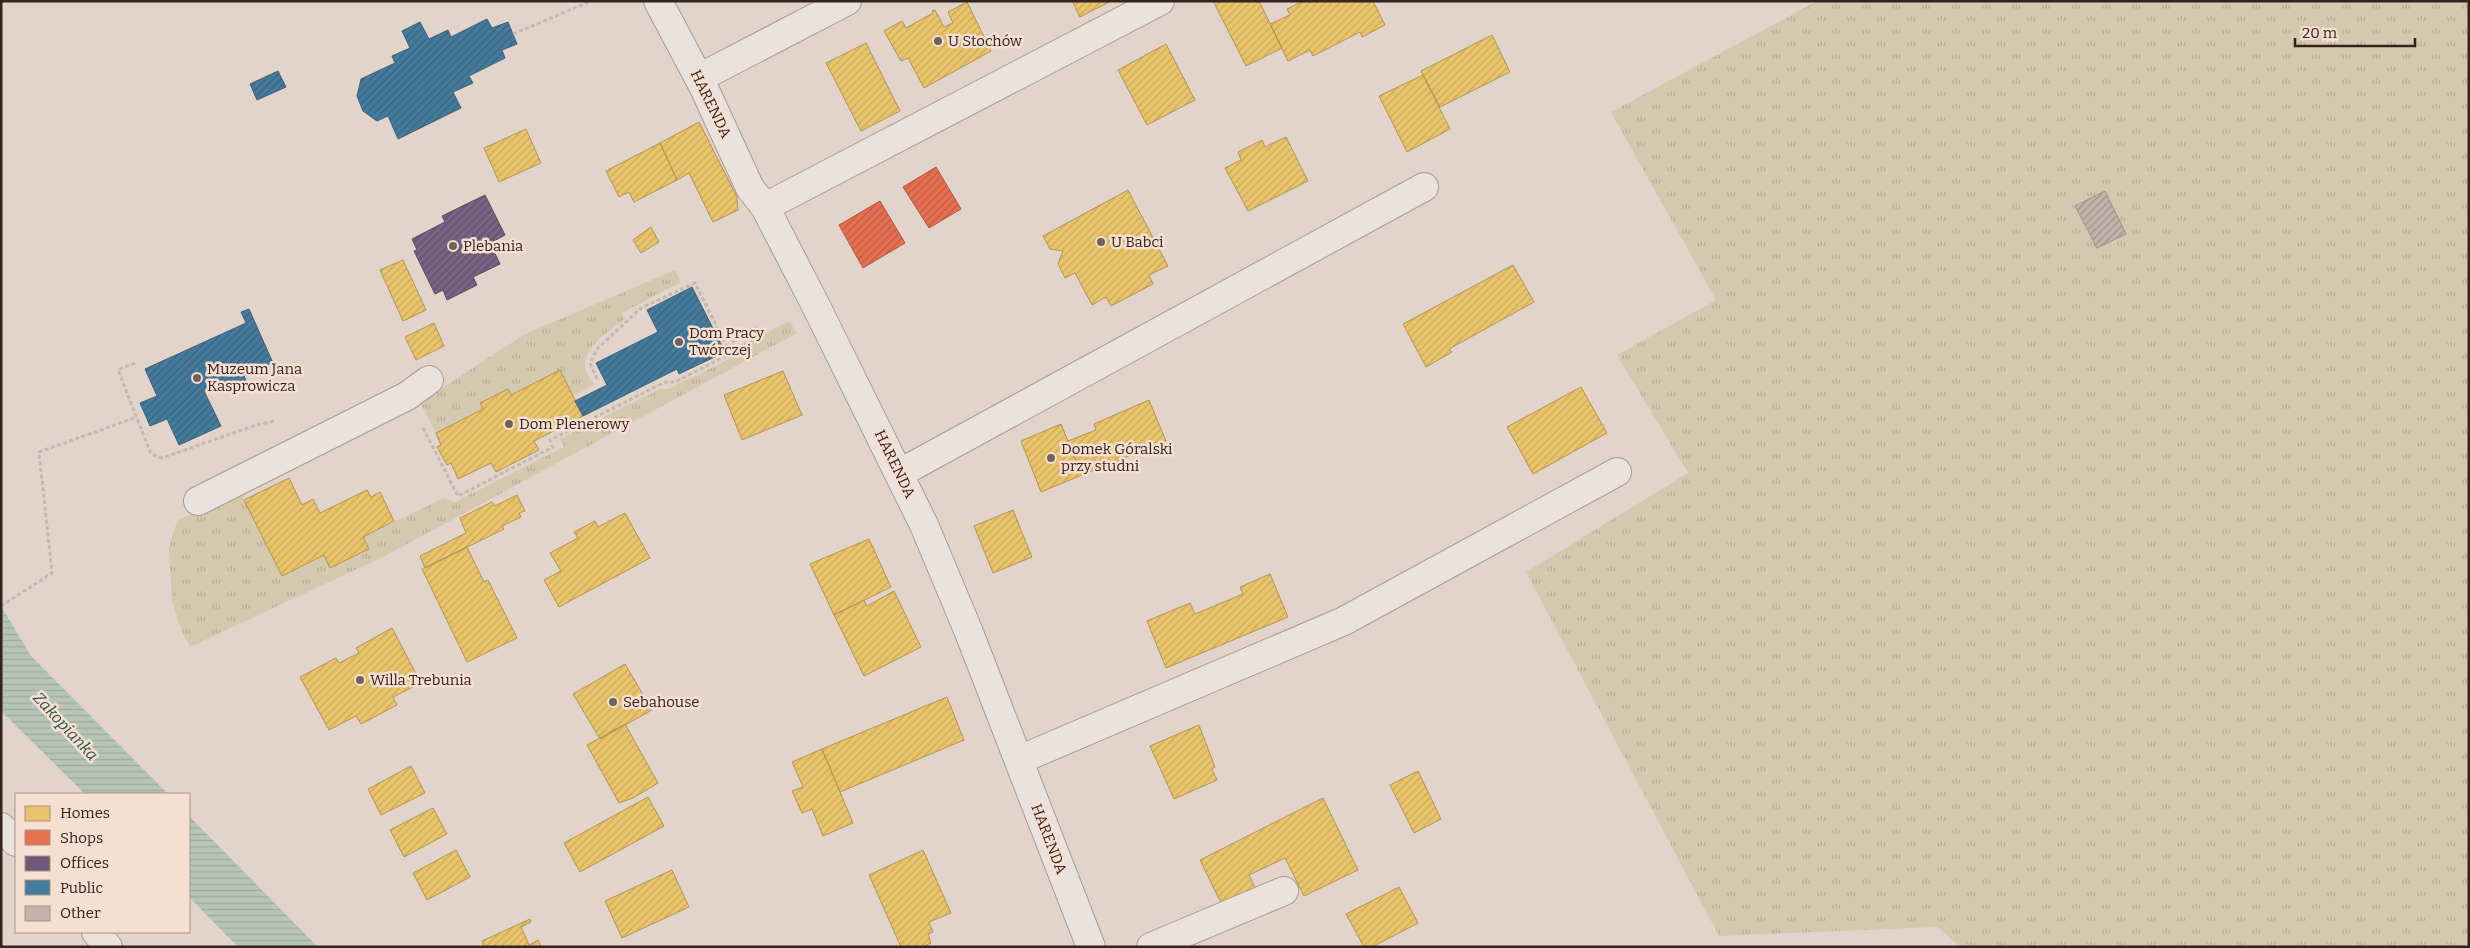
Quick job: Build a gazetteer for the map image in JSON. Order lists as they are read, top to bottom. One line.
{"streets":{"street":["HARENDA"]},"water":["Zakopianka"],"places":["U Stochów","U Babci","Plebania","Dom Pracy Twórczej","Muzeum Jana Kasprowicza","Dom Plenerowy","Domek Góralski przy studni","Willa Trebunia","Sebahouse"],"legend":["Homes","Shops","Offices","Public","Other"],"scale_bar":"20 m"}
